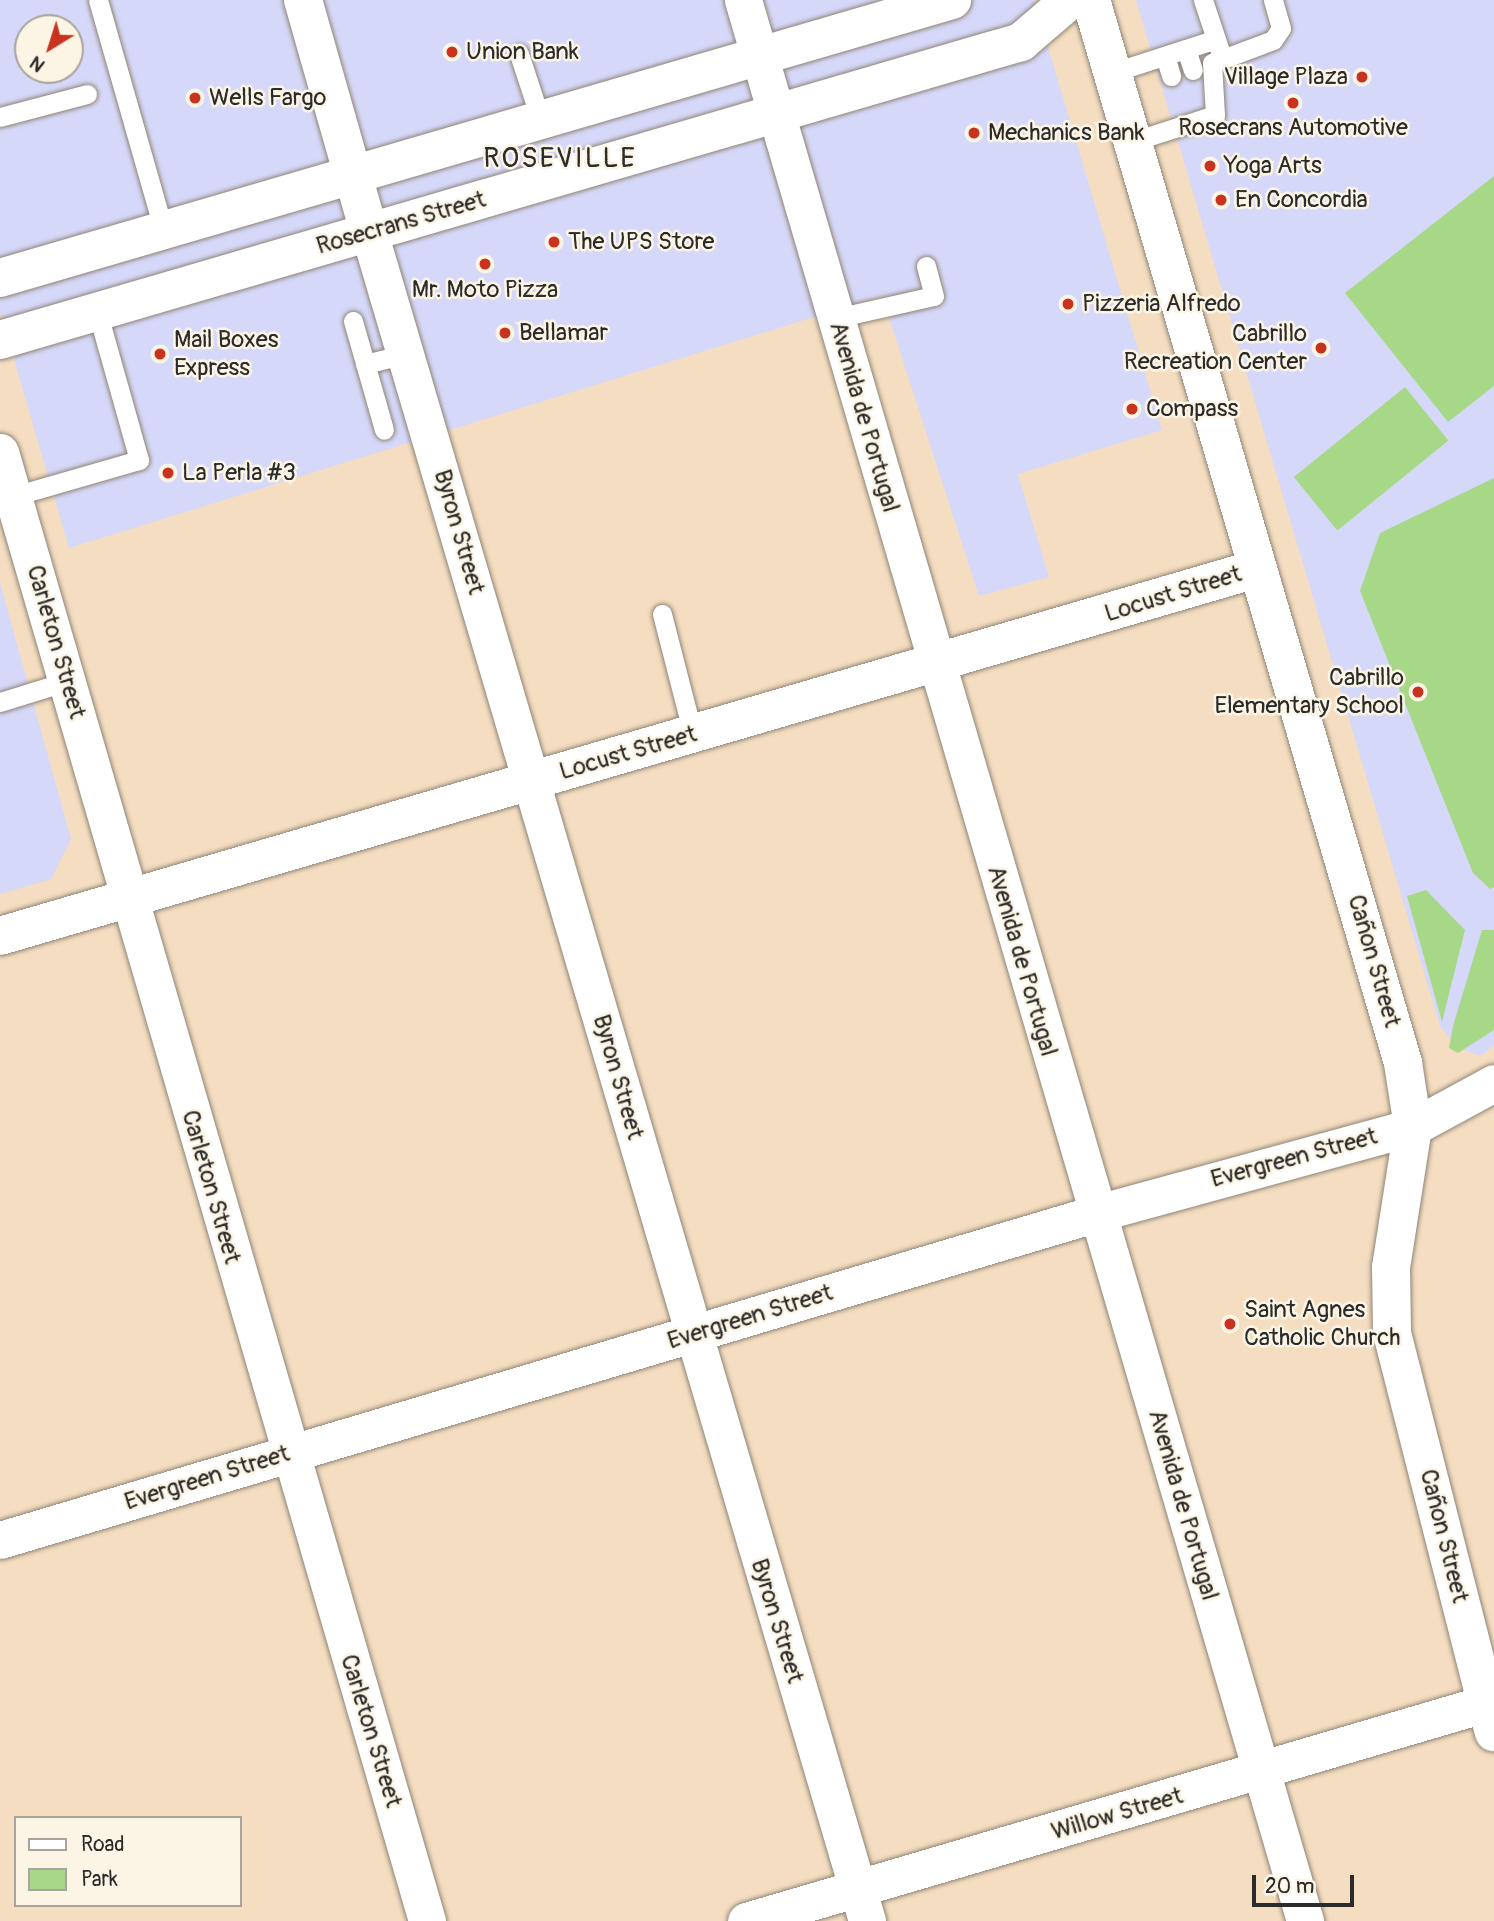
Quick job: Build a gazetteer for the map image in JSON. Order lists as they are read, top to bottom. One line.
{"streets":{"main road":["Rosecrans Street","Locust Street","Cañon Street"],"street":["Avenida de Portugal","Byron Street","Carleton Street","Evergreen Street","Willow Street"]},"crossings":[["Rosecrans Street","Avenida de Portugal"],["Rosecrans Street","Byron Street"],["Avenida de Portugal","Locust Street"],["Avenida de Portugal","Evergreen Street"],["Avenida de Portugal","Willow Street"],["Byron Street","Locust Street"],["Byron Street","Evergreen Street"],["Byron Street","Willow Street"],["Locust Street","Carleton Street"],["Locust Street","Cañon Street"],["Carleton Street","Evergreen Street"],["Cañon Street","Evergreen Street"],["Cañon Street","Willow Street"]],"districts":["ROSEVILLE"],"places":["Union Bank","Village Plaza","Wells Fargo","Rosecrans Automotive","Mechanics Bank","Yoga Arts","En Concordia","The UPS Store","Mr. Moto Pizza","Pizzeria Alfredo","Bellamar","Cabrillo Recreation Center","Mail Boxes Express","Compass","La Perla #3","Cabrillo Elementary School","Saint Agnes Catholic Church"],"legend":["Road","Park"],"scale_bar":"20 m","north":"bottom left"}
